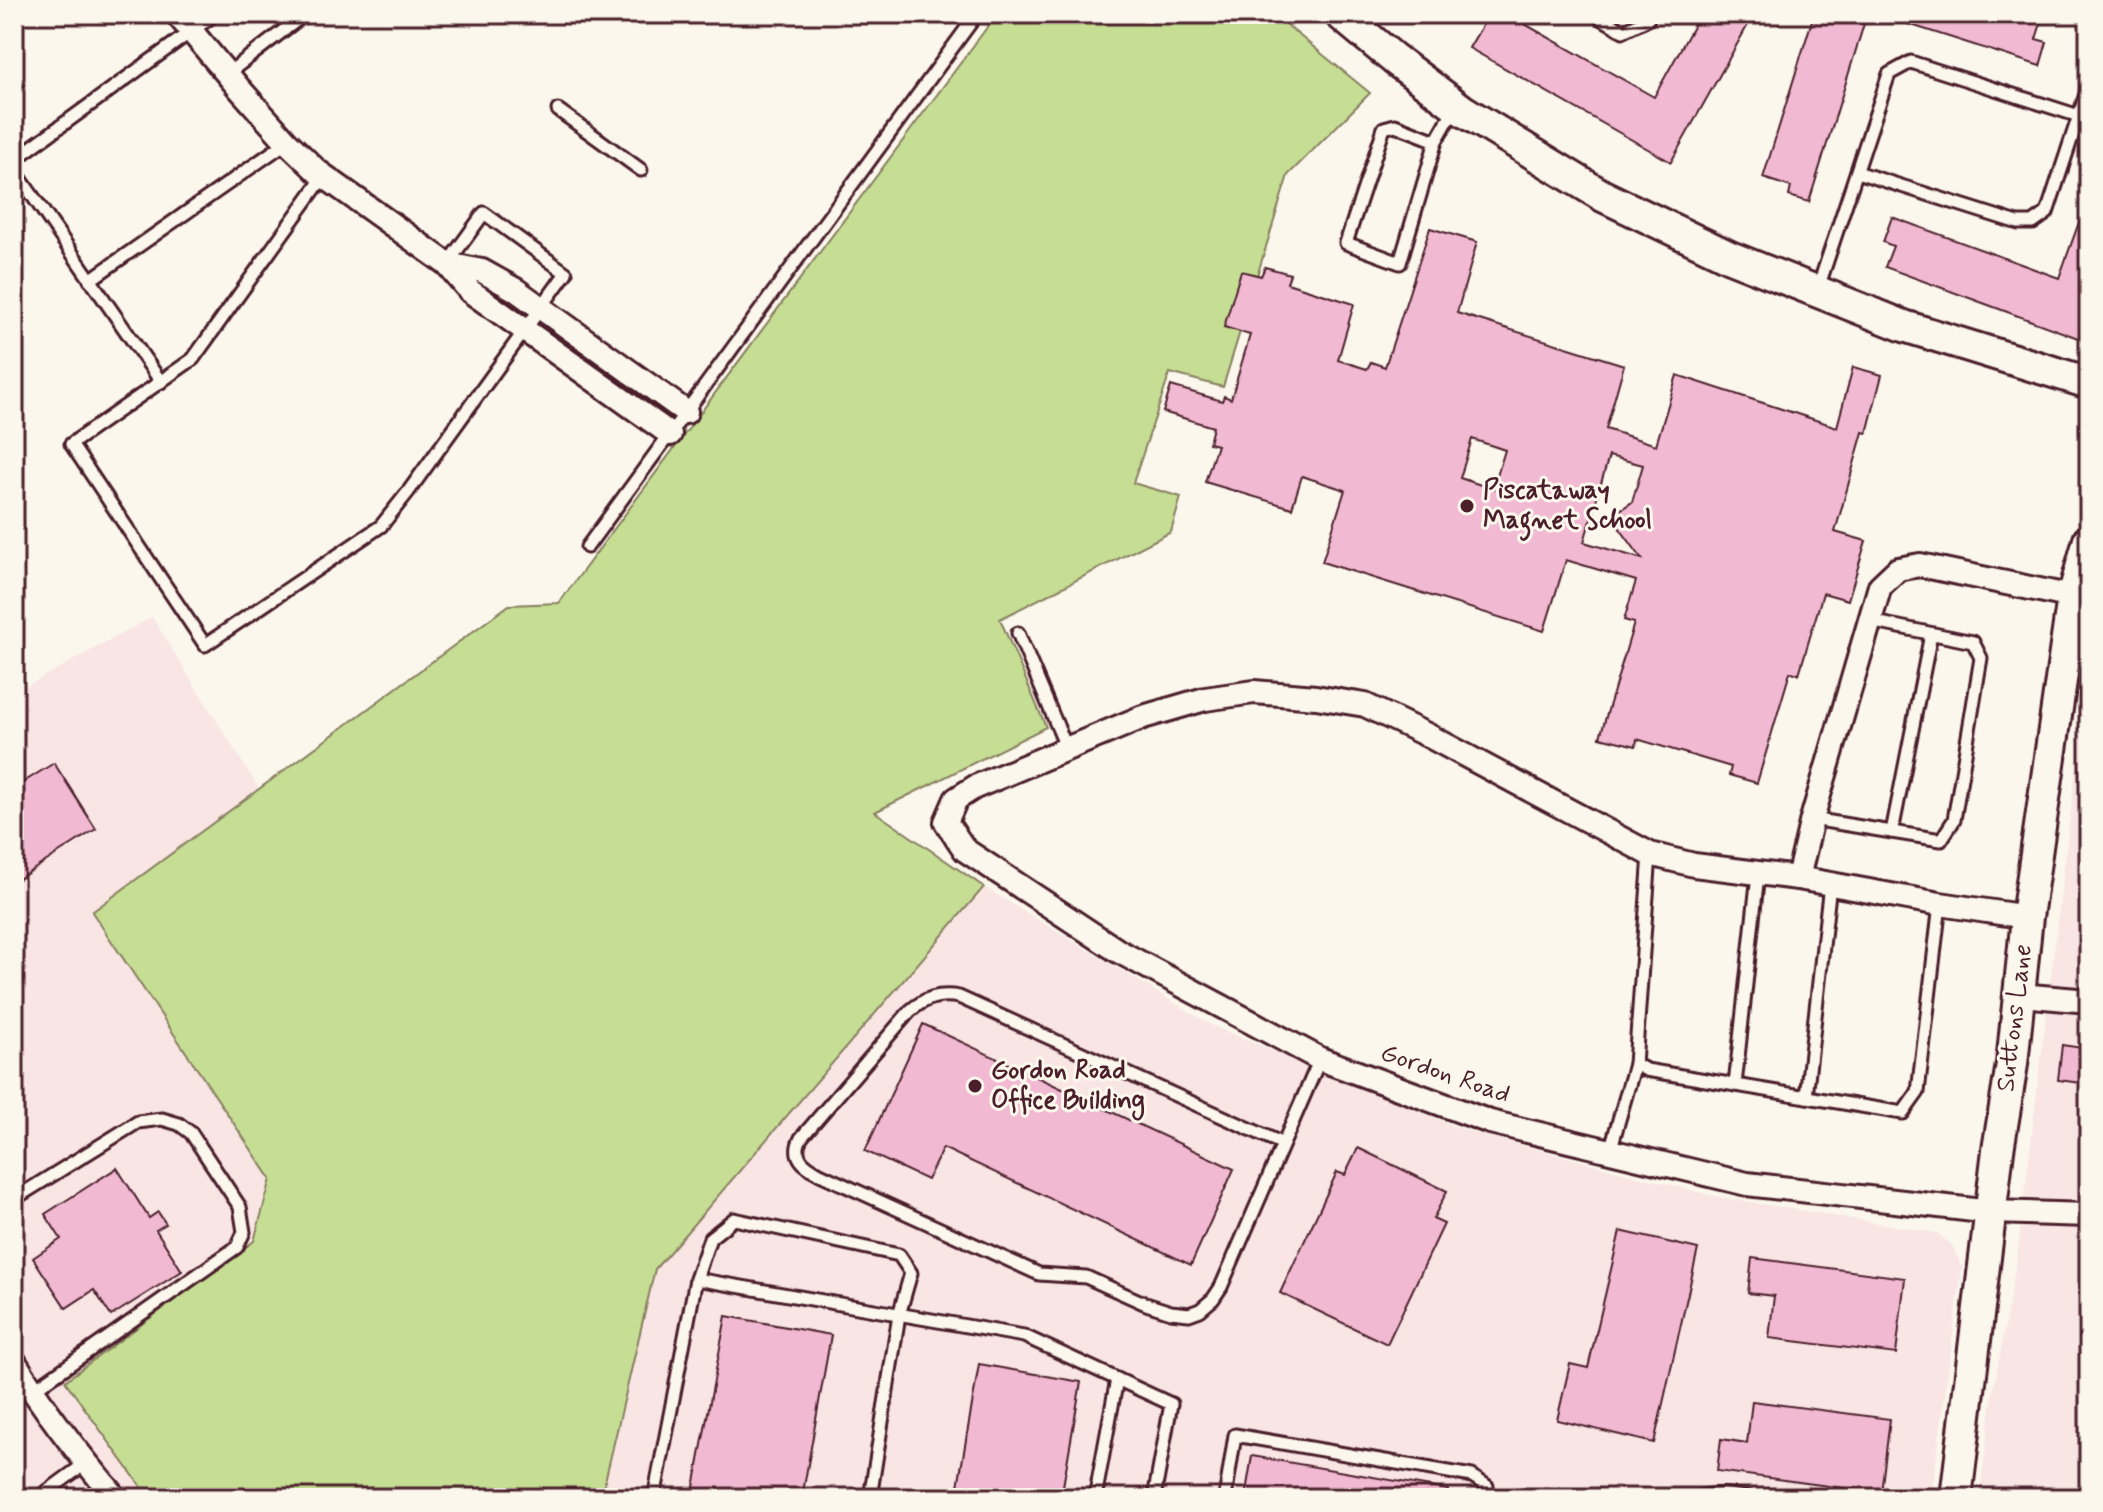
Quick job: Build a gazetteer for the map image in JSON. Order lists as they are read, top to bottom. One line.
{"streets":{"street":["Suttons Lane","Gordon Road"]},"crossings":[["Suttons Lane","Gordon Road"]],"places":["Piscataway Magnet School","Gordon Road Office Building"]}
